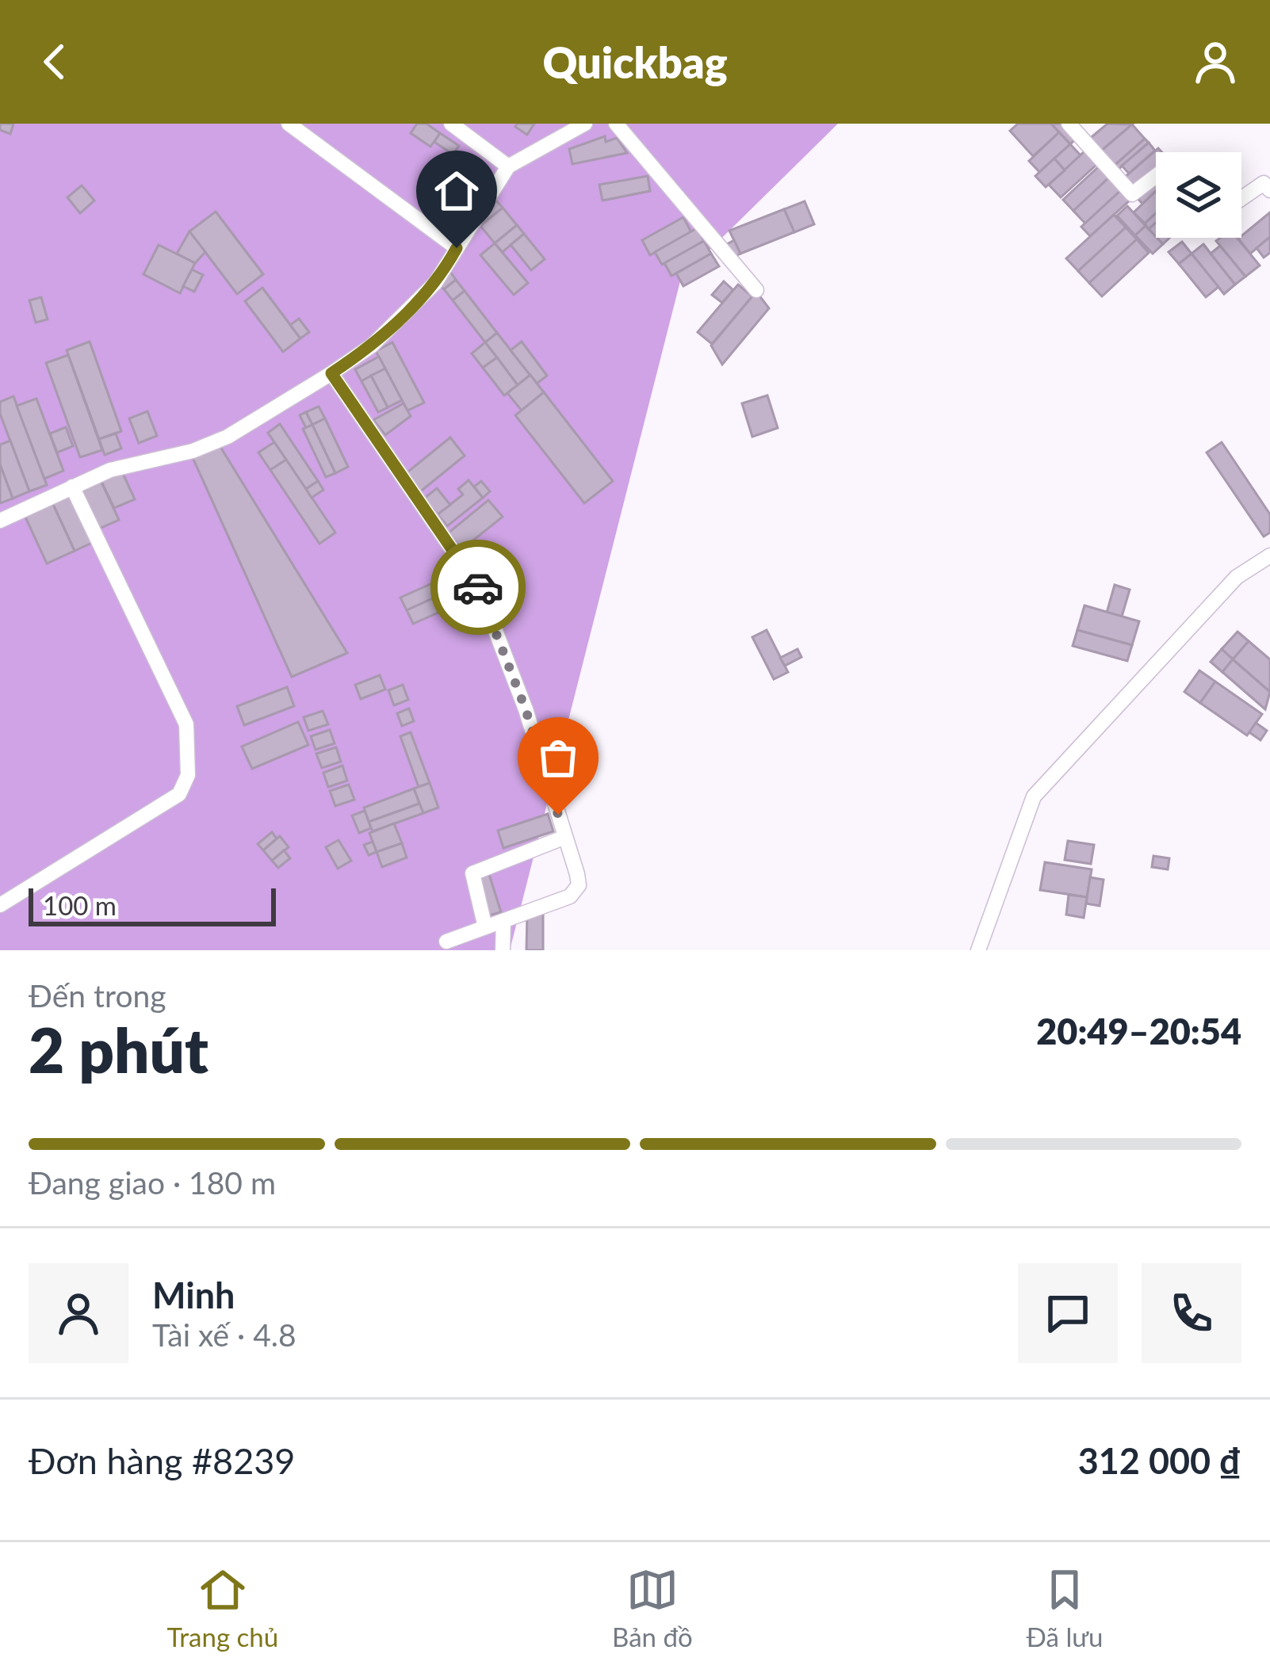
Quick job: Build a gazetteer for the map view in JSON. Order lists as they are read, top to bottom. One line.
{"scale_bar":"100 m","page":{"header":"Quickbag","scale":"100 m","heading":["2 phút","Đến trong","20:49–20:54"],"panel":["Minh","Tài xế · 4.8","Đơn hàng #8239","312 000 ₫"],"bar":"Đang giao · 180 m","tabs":["Trang chủ","Bản đồ","Đã lưu"]}}
